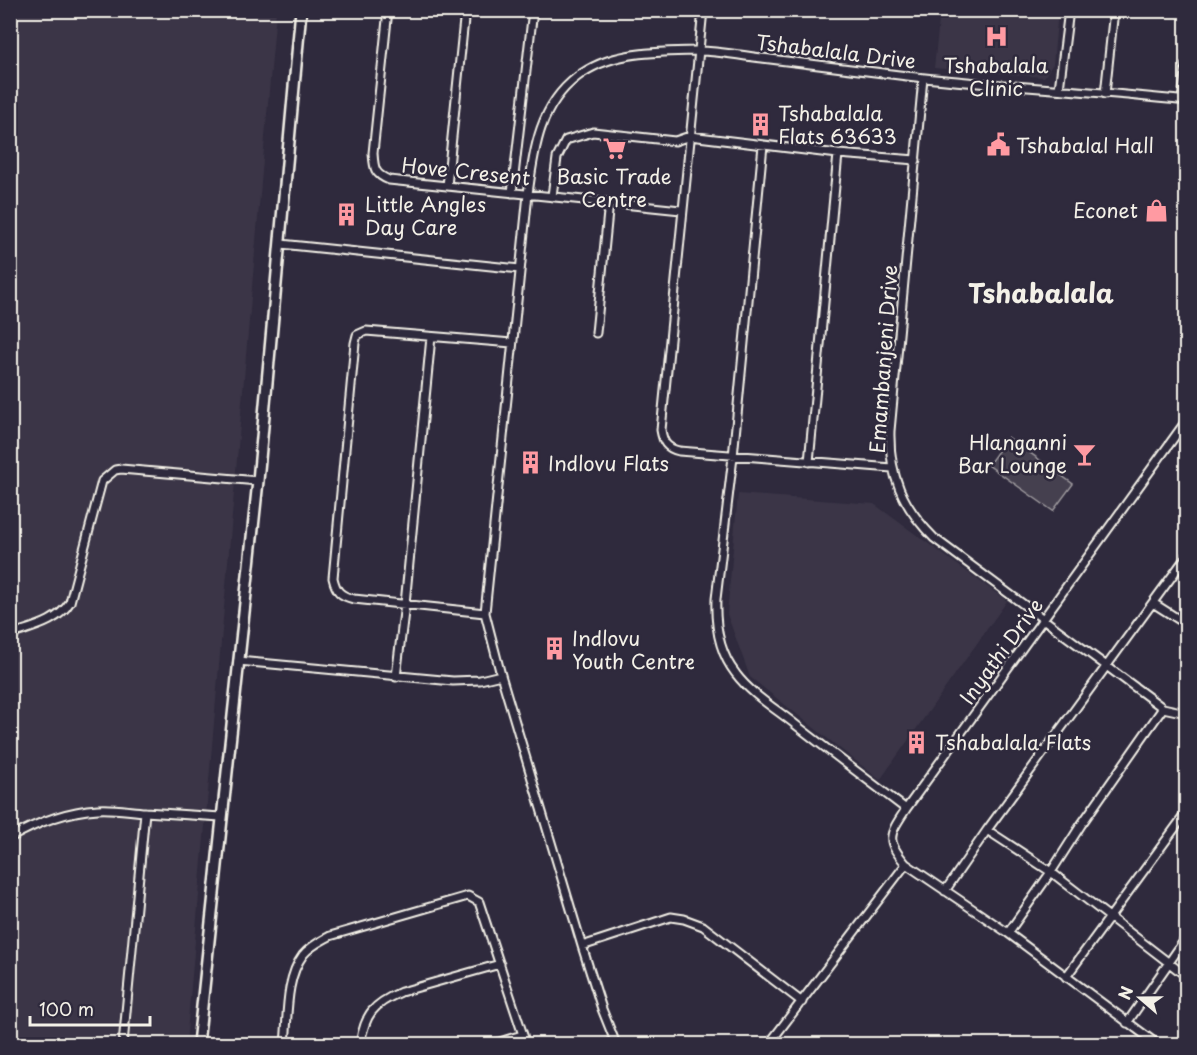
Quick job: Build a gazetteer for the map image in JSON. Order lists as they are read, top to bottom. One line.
{"streets":{"street":["Tshabalala Drive","Hove Cresent","Emambanjeni Drive","Inyathi Drive"]},"crossings":[["Tshabalala Drive","Hove Cresent"],["Tshabalala Drive","Emambanjeni Drive"],["Emambanjeni Drive","Inyathi Drive"]],"districts":["Tshabalala"],"places":{"hospital":["Tshabalala Clinic"],"building":["Tshabalala Flats 63633","Little Angles Day Care","Indlovu Flats","Indlovu Youth Centre","Tshabalala Flats"],"public building":["Tshabalal Hall"],"supermarket":["Basic Trade Centre"],"shop":["Econet"],"bar":["Hlanganni Bar Lounge"]},"scale_bar":"100 m","north":"left"}
